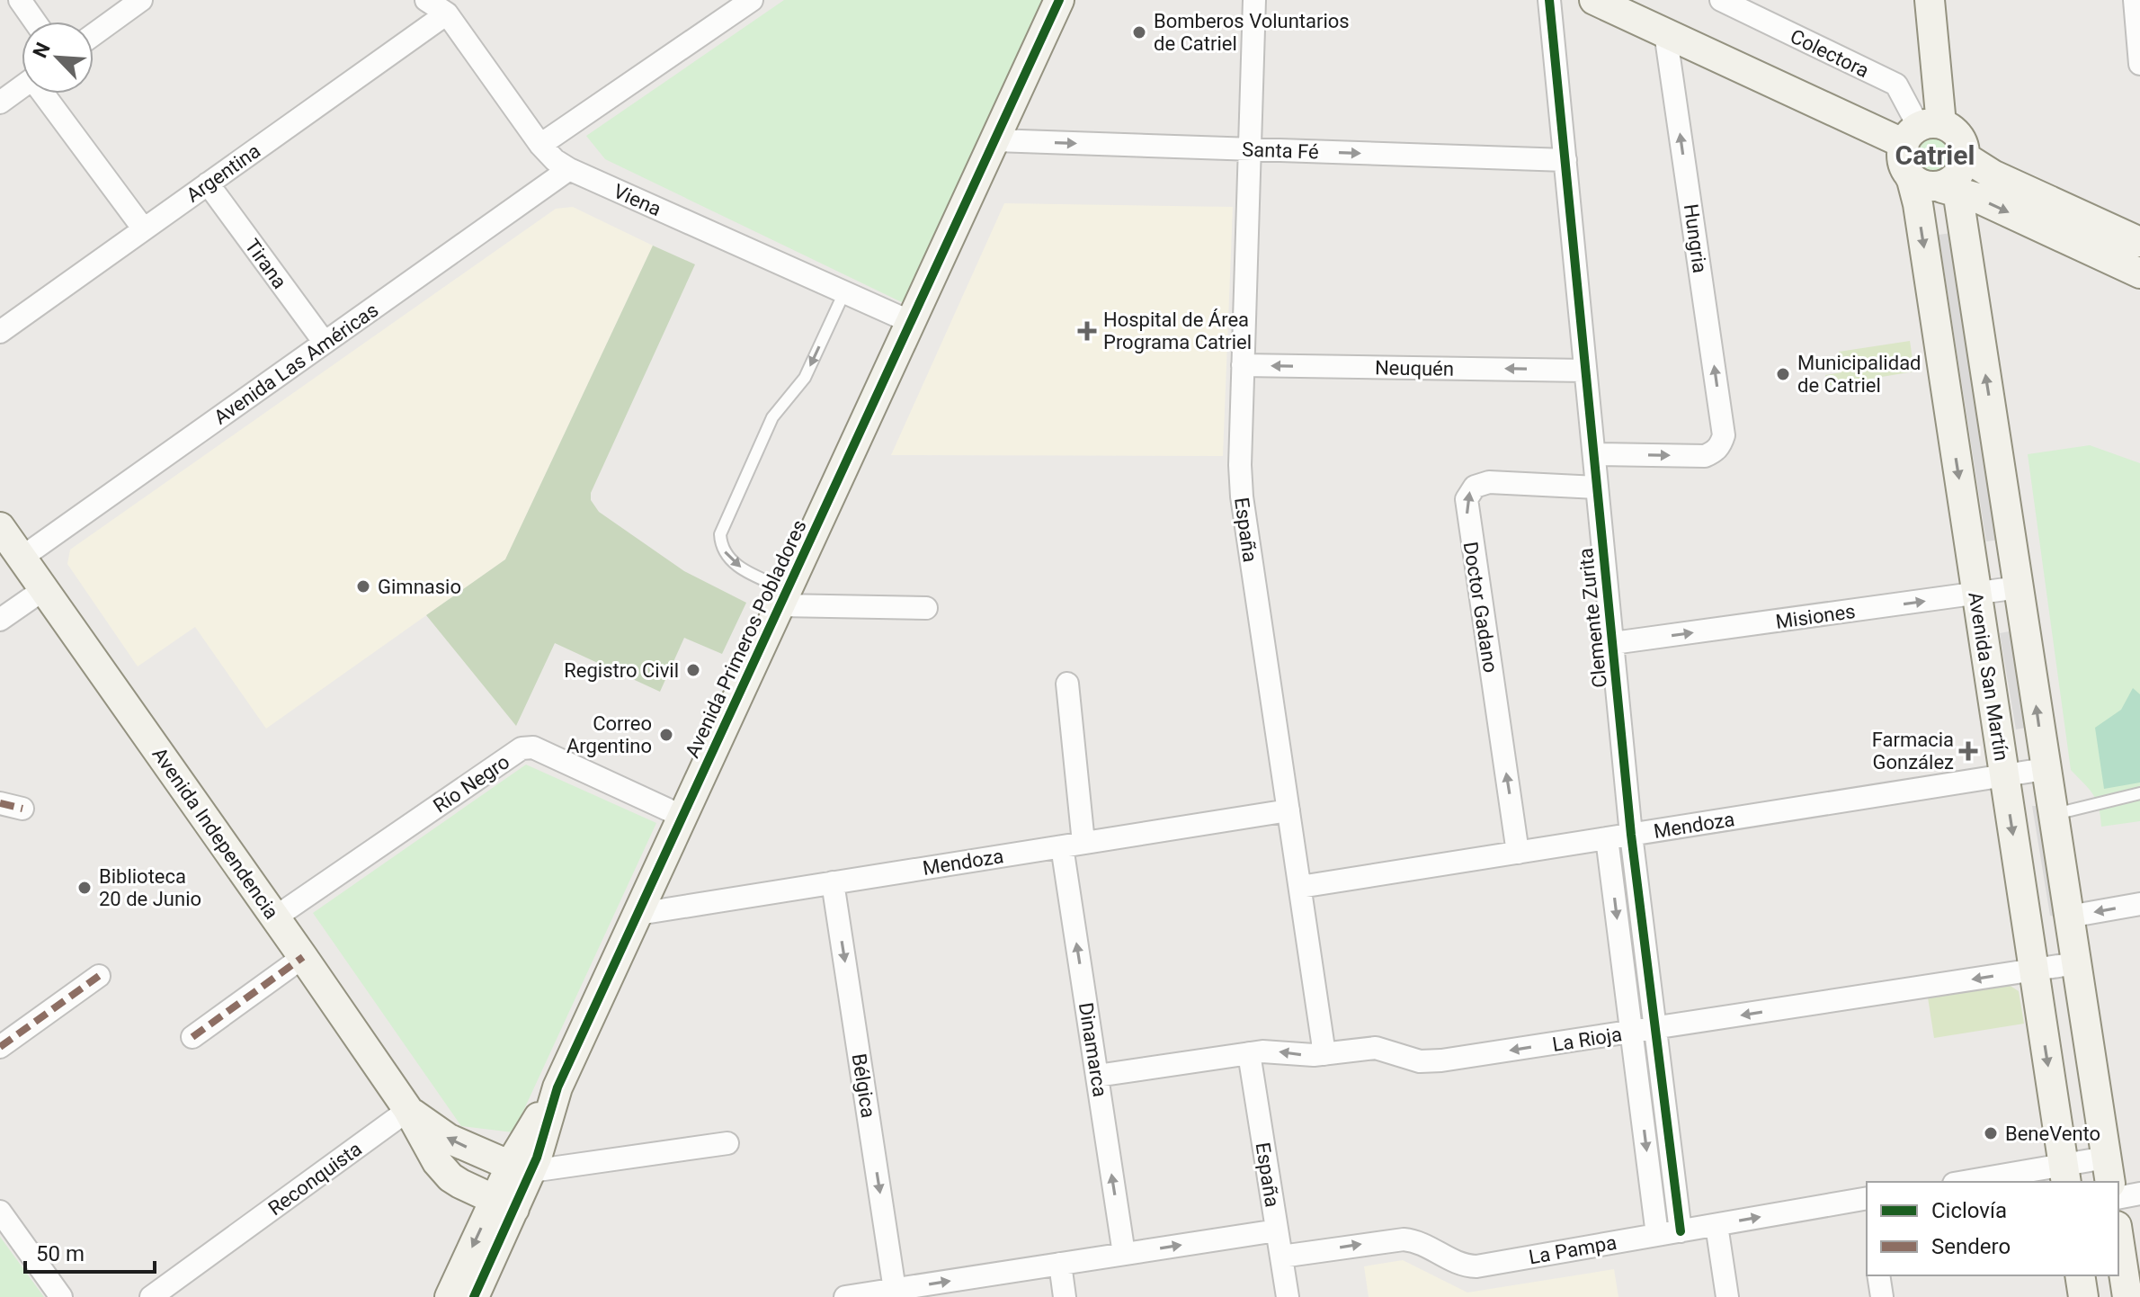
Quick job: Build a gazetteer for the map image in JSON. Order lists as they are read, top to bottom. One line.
{"streets":{"street":["Colectora","Santa Fé","Argentina","Viena","Hungria","Tirana","Avenida Las Américas","Neuquén","España","Doctor Gadano","Misiones","Clemente Zurita","Avenida Primeros Pobladores","Avenida San Martín","Río Negro","Mendoza","Avenida Independencia","La Rioja","Dinamarca","Bélgica","Reconquista","La Pampa"]},"crossings":[["Colectora","Avenida San Martín"],["Santa Fé","España"],["Santa Fé","Clemente Zurita"],["Santa Fé","Avenida Primeros Pobladores"],["Argentina","Viena"],["Argentina","Tirana"],["Viena","Avenida Las Américas"],["Viena","Avenida Primeros Pobladores"],["Hungria","Clemente Zurita"],["Tirana","Avenida Las Américas"],["Avenida Las Américas","Avenida Independencia"],["Neuquén","España"],["Neuquén","Clemente Zurita"],["España","Mendoza"],["España","La Rioja"],["España","La Pampa"],["Doctor Gadano","Clemente Zurita"],["Doctor Gadano","Mendoza"],["Misiones","Clemente Zurita"],["Misiones","Avenida San Martín"],["Clemente Zurita","Mendoza"],["Clemente Zurita","La Rioja"],["Clemente Zurita","La Pampa"],["Avenida Primeros Pobladores","Río Negro"],["Avenida Primeros Pobladores","Mendoza"],["Avenida Primeros Pobladores","Avenida Independencia"],["Avenida San Martín","Mendoza"],["Avenida San Martín","La Rioja"],["Río Negro","Avenida Independencia"],["Mendoza","Dinamarca"],["Mendoza","Bélgica"],["Avenida Independencia","Reconquista"],["La Rioja","Dinamarca"]],"one_way":["Santa Fé","Neuquén","Misiones","La Rioja","Dinamarca","Bélgica","La Pampa"],"districts":["Catriel"],"places":{"other":["Bomberos Voluntarios de Catriel","Municipalidad de Catriel","Gimnasio","Registro Civil","Correo Argentino","Biblioteca 20 de Junio","BeneVento"],"health":["Hospital de Área Programa Catriel","Farmacia González"]},"legend":["Ciclovía","Sendero"],"scale_bar":"50 m","north":"top left"}
